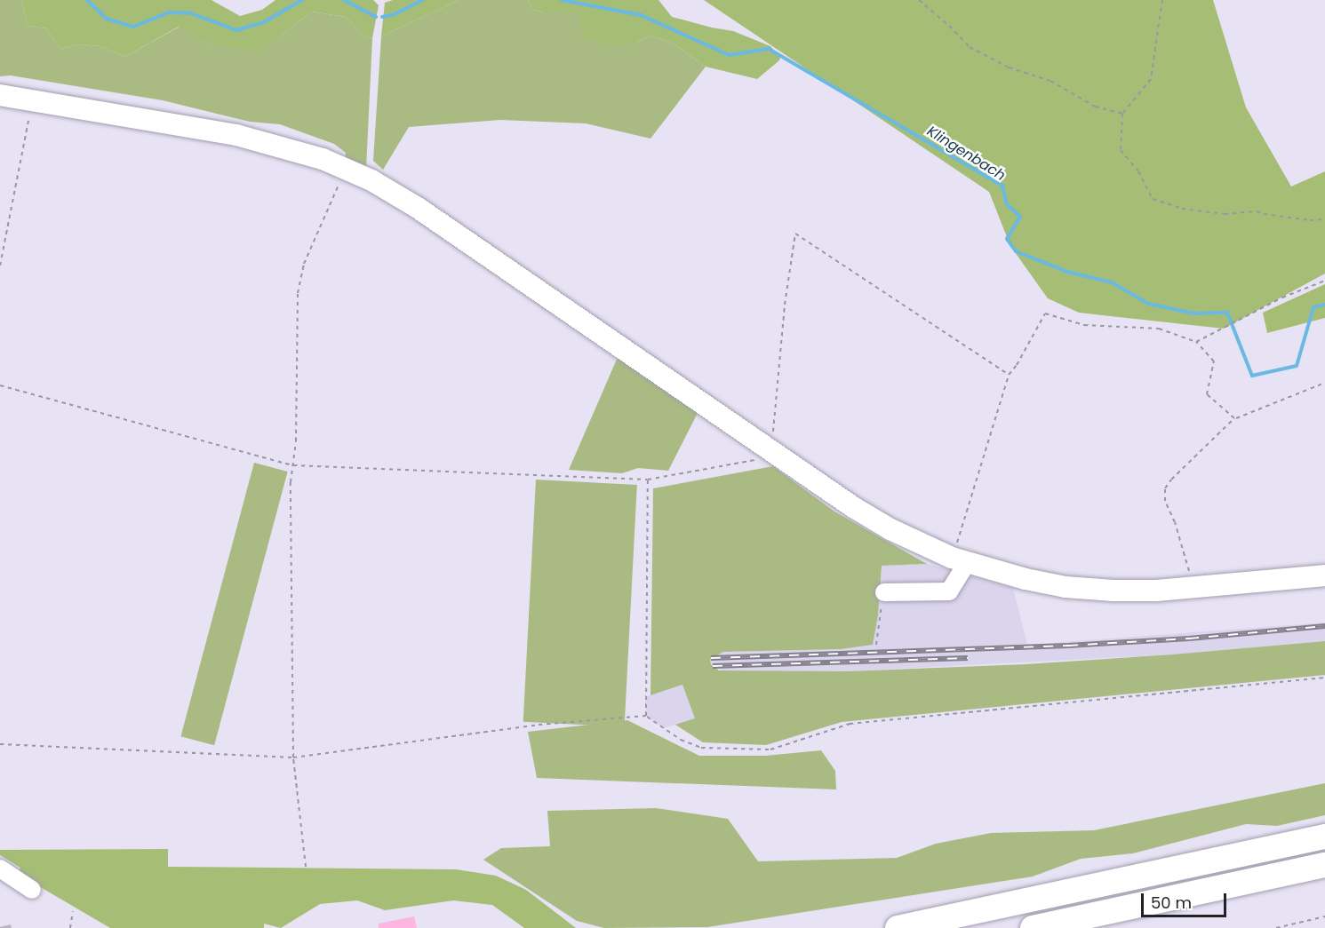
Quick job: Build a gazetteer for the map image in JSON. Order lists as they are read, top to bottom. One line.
{"water":["Klingenbach"],"scale_bar":"50 m"}
